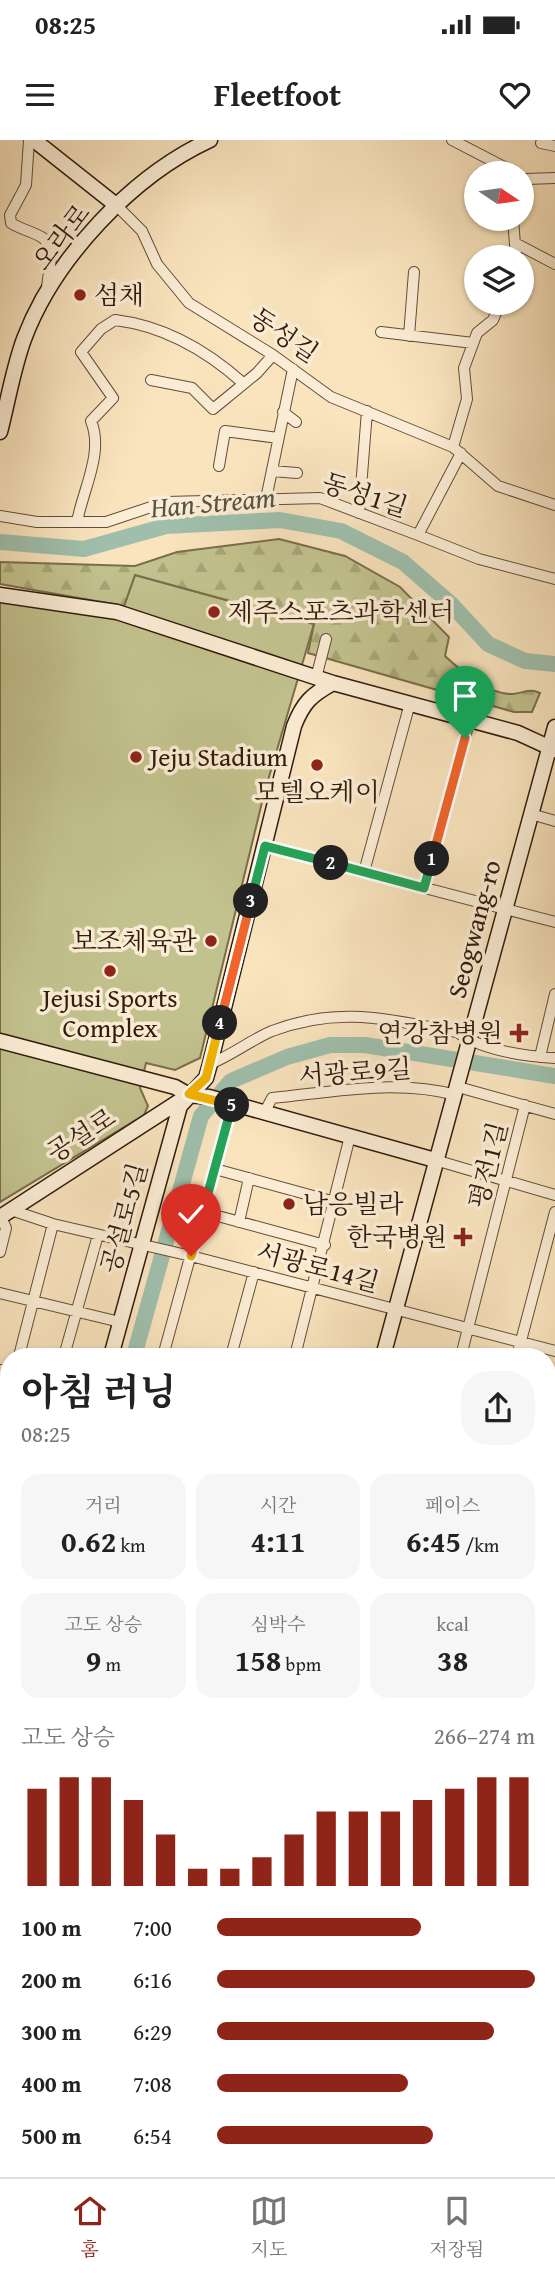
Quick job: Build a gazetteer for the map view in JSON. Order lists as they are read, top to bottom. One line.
{"streets":{"main road":["오라로","동성길","Seogwang-ro","공설로","공설로5길"],"street":["동성1길","서광로9길","평전1길","서광로14길"]},"crossings":[["오라로","동성길"],["동성길","동성1길"],["서광로9길","평전1길"],["공설로","공설로5길"],["공설로","서광로14길"],["평전1길","서광로14길"],["공설로5길","서광로14길"]],"water":["Han Stream"],"places":{"other":["섬채","제주스포츠과학센터","Jeju Stadium","모텔오케이","보조체육관","Jejusi Sports Complex","남응빌라"],"health":["연강참병원","한국병원"]},"north":"right","page":{"status":"08:25","header":"Fleetfoot","pins":["1","2","3","4","5"],"heading":["아침 러닝","08:25"],"stats":[["거리","0.62 km"],["시간","4:11"],["페이스","6:45 /km"],["고도 상승","9 m"],["심박수","158 bpm"],["kcal","38"]],"chart":["고도 상승","266–274 m"],"list":[{"name":"100 m","note":"7:00"},{"name":"200 m","note":"6:16"},{"name":"300 m","note":"6:29"},{"name":"400 m","note":"7:08"},{"name":"500 m","note":"6:54"}],"tabs":["홈","지도","저장됨"]}}
